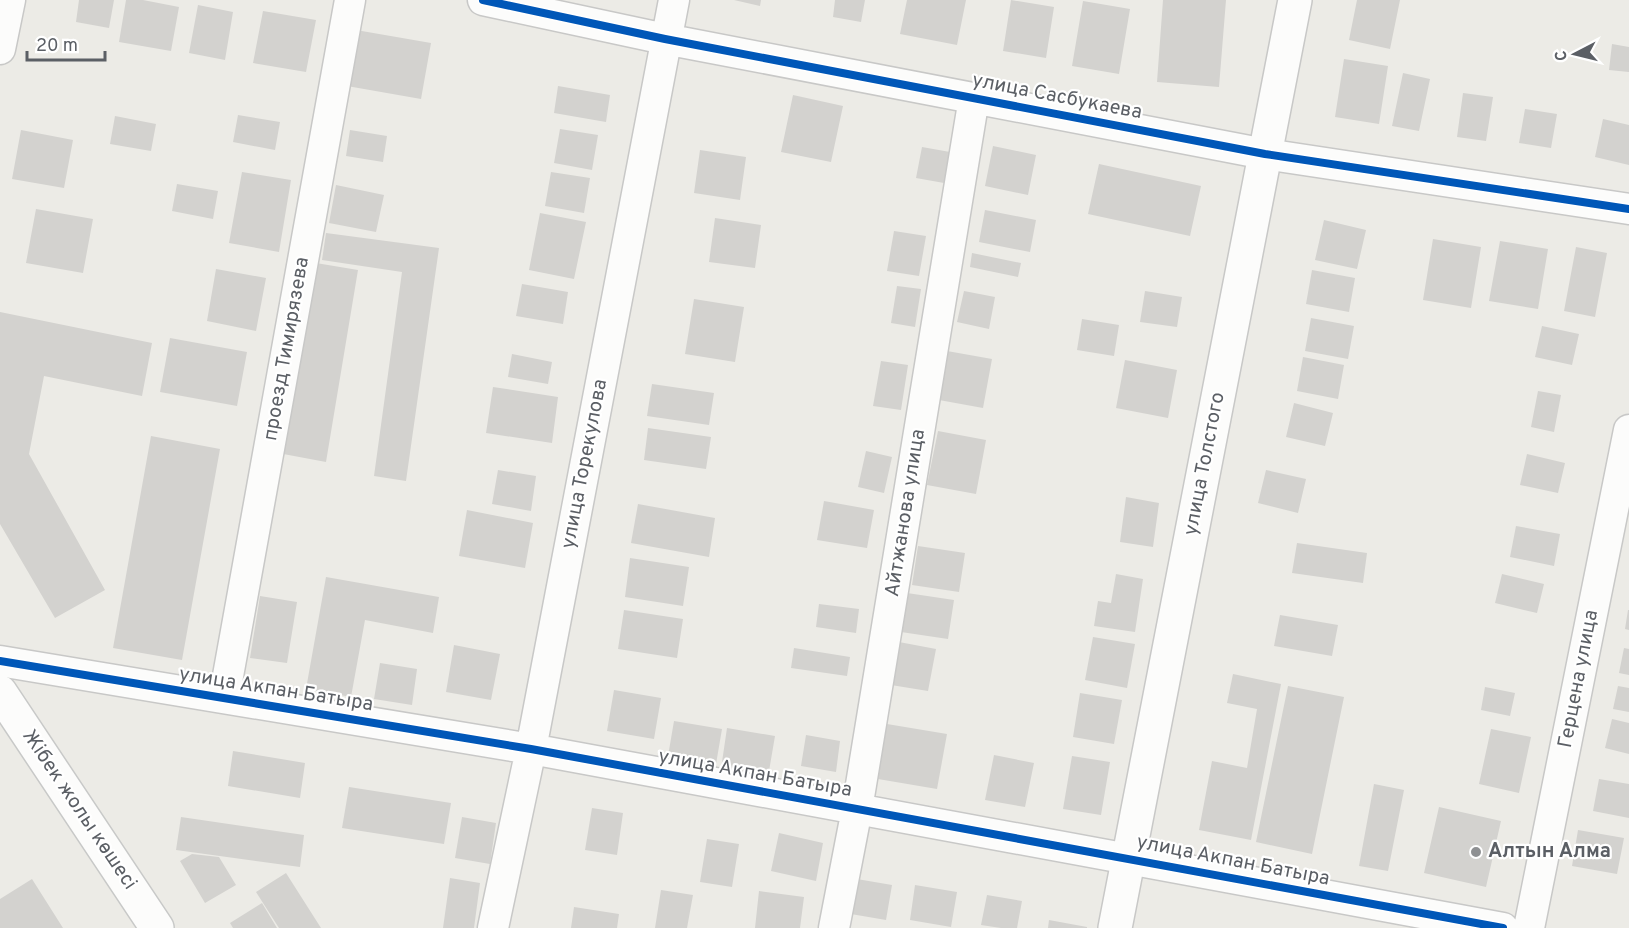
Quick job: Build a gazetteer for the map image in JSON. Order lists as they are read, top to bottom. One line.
{"streets":{"street":["улица Сасбукаева","проезд Тимирязева","улица Торекулова","улица Толстого","Айтжанова улица","Герцена улица","улица Акпан Батыра","Жібек жолы көшесі"]},"crossings":[["улица Сасбукаева","улица Торекулова"],["улица Сасбукаева","улица Толстого"],["улица Сасбукаева","Айтжанова улица"],["проезд Тимирязева","улица Акпан Батыра"],["улица Торекулова","улица Акпан Батыра"],["улица Толстого","улица Акпан Батыра"],["Айтжанова улица","улица Акпан Батыра"]],"places":["Алтын Алма"],"scale_bar":"20 m","north":"left"}
